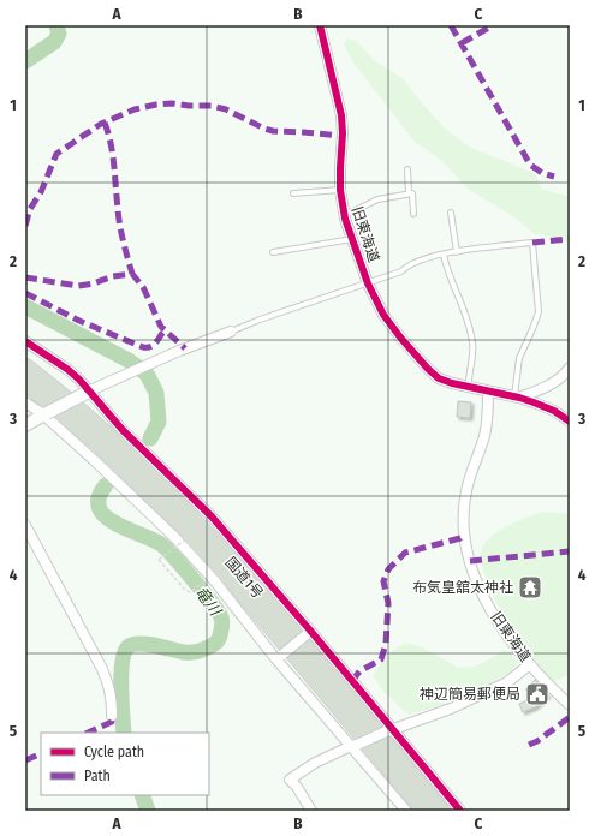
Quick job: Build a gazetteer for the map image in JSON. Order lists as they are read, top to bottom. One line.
{"streets":{"highway":["国道1号"],"street":["旧東海道"]},"water":["竜川"],"places":{"temple":["布気皇舘太神社"],"public building":["神辺簡易郵便局"]},"legend":["Cycle path","Path"],"grid":{"columns":["A","B","C"],"rows":["1","2","3","4","5"]}}
